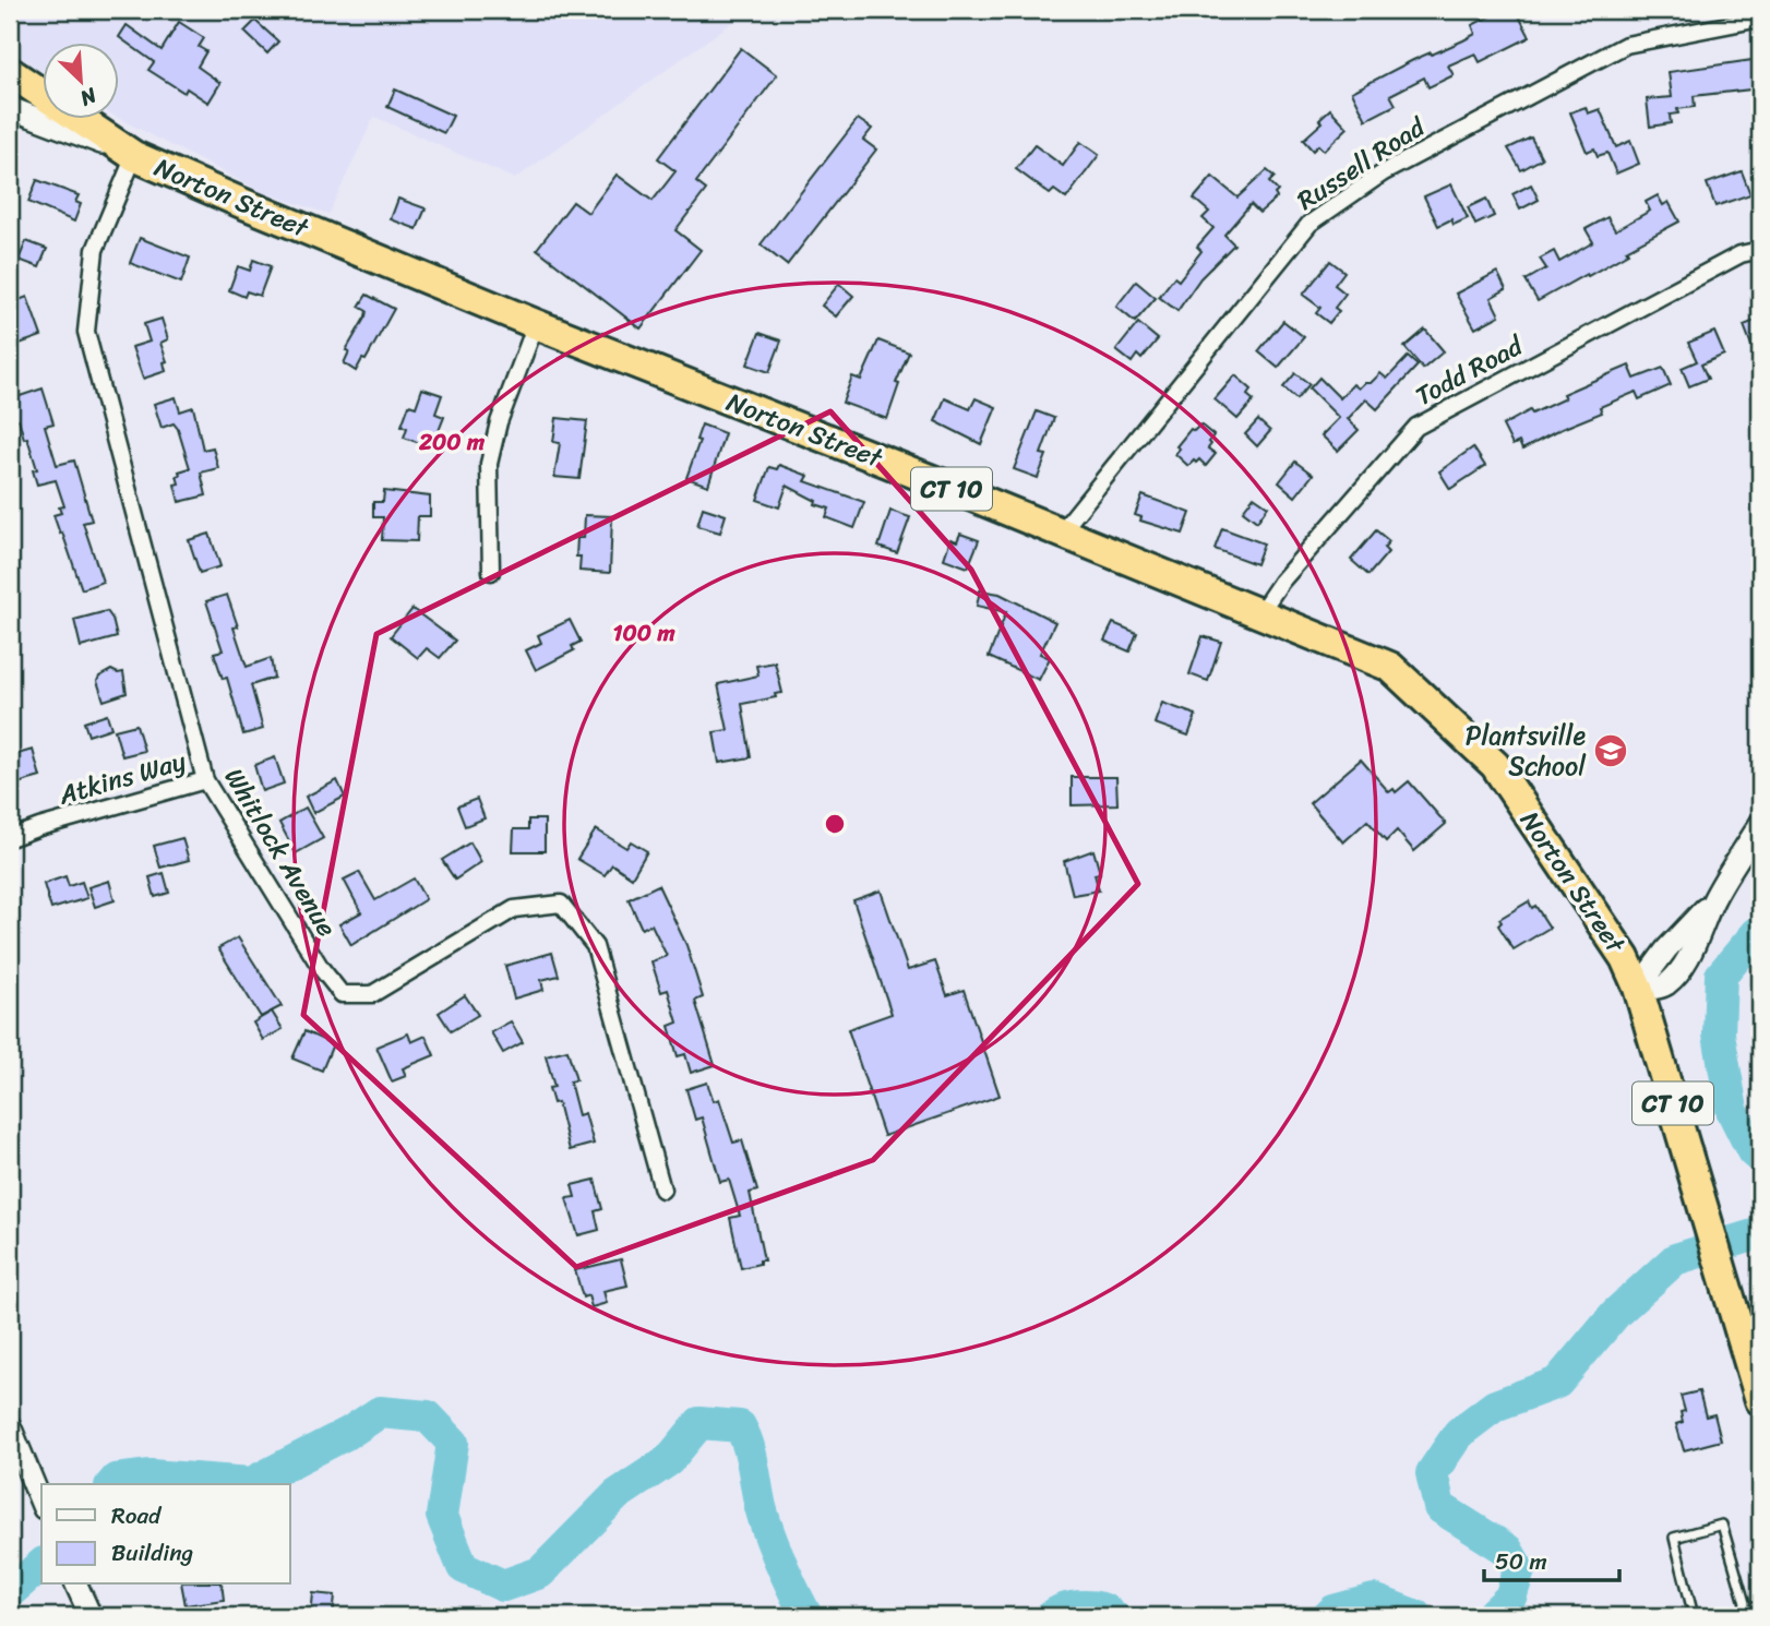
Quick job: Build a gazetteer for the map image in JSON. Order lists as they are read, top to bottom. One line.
{"streets":{"highway":["Norton Street","CT 10"],"street":["Russell Road","Todd Road","Atkins Way","Whitlock Avenue"]},"crossings":[["Russell Road","Norton Street"],["Norton Street","Todd Road"],["Norton Street","CT 10"],["Norton Street","Whitlock Avenue"],["CT 10","Whitlock Avenue"],["Atkins Way","Whitlock Avenue"]],"places":{"school or university":["Plantsville School"]},"legend":["Road","Building"],"scale_bar":"50 m","north":"bottom right","rings":["200 m","100 m"]}
